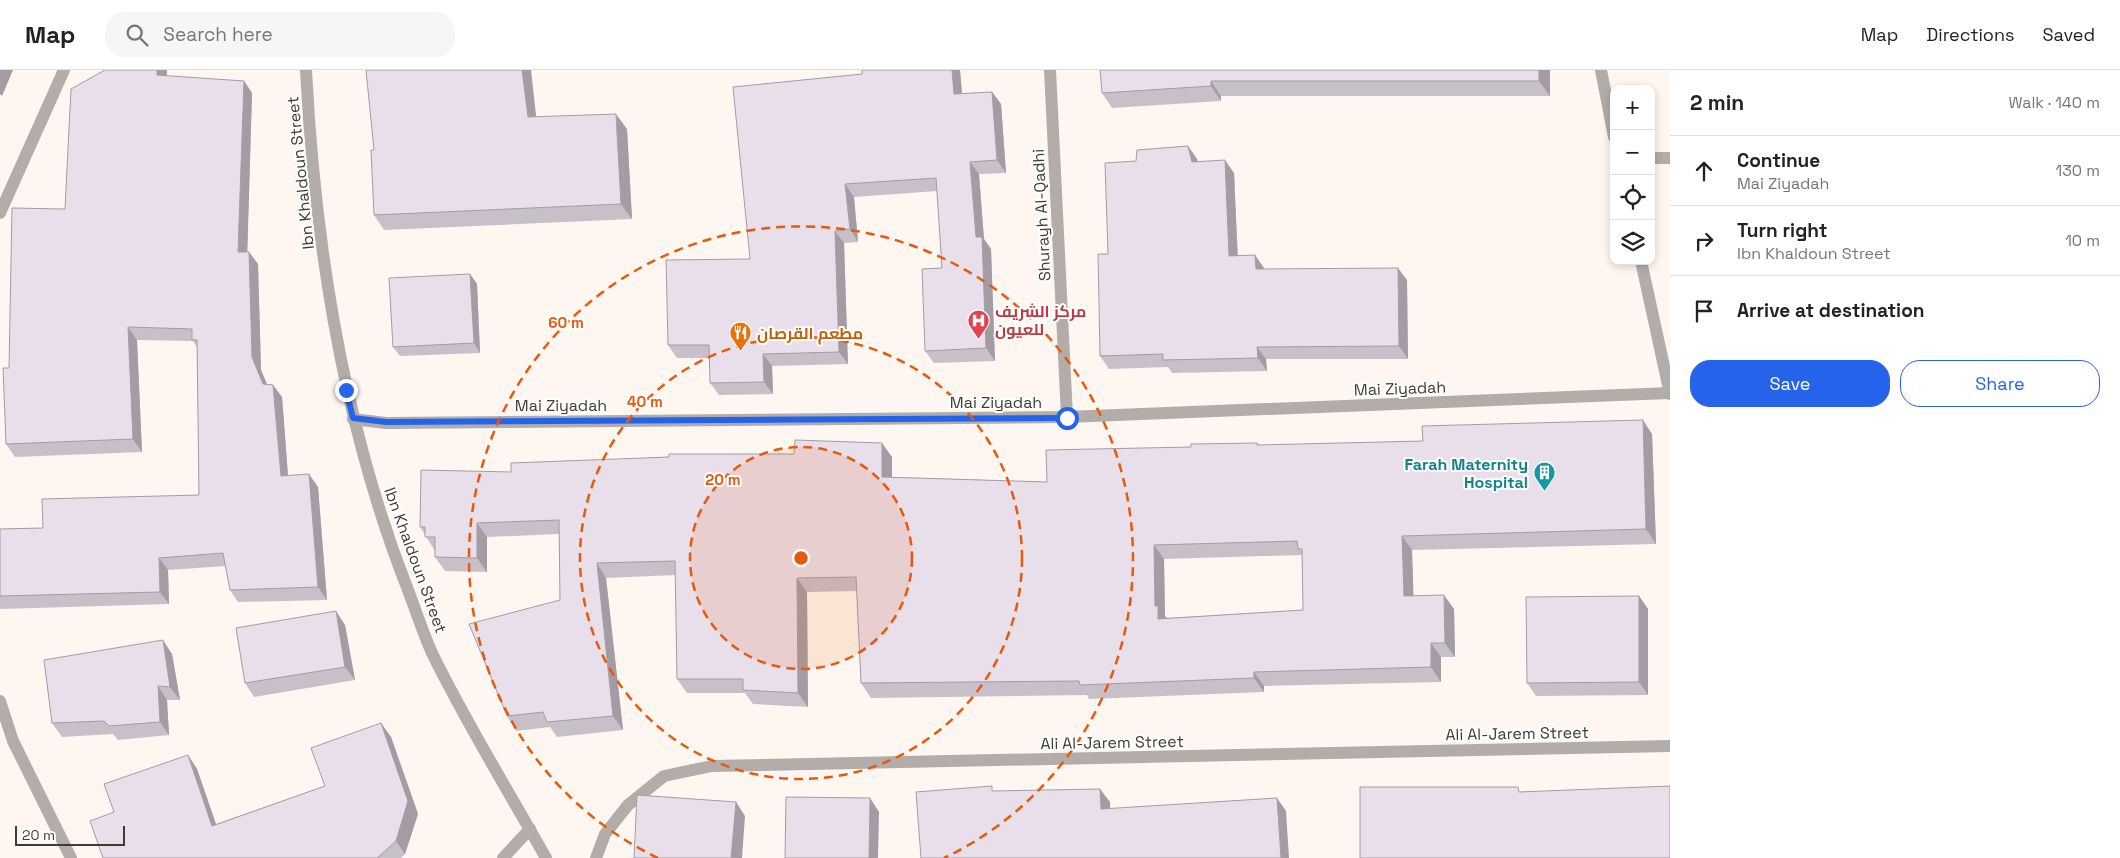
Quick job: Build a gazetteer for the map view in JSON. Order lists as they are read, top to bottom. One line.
{"streets":{"street":["Ibn Khaldoun Street","Shurayh Al-Qadhi","Mai Ziyadah","Ali Al-Jarem Street"]},"crossings":[["Ibn Khaldoun Street","Mai Ziyadah"],["Shurayh Al-Qadhi","Mai Ziyadah"]],"places":{"hospital":["مركز الشريف للعيون"],"restaurant":["مطعم القرصان"],"building":["Farah Maternity Hospital"]},"scale_bar":"20 m","page":{"header":"Map","search":"Search here","nav":["Map","Directions","Saved"],"heading":["2 min","Walk · 140 m"],"map_buttons":["+","−"],"list":[["Continue","Mai Ziyadah","130 m"],["Turn right","Ibn Khaldoun Street","10 m"],"Arrive at destination"],"buttons":["Save","Share"],"scale":"20 m"},"rings":["60 m","40 m","20 m"]}
